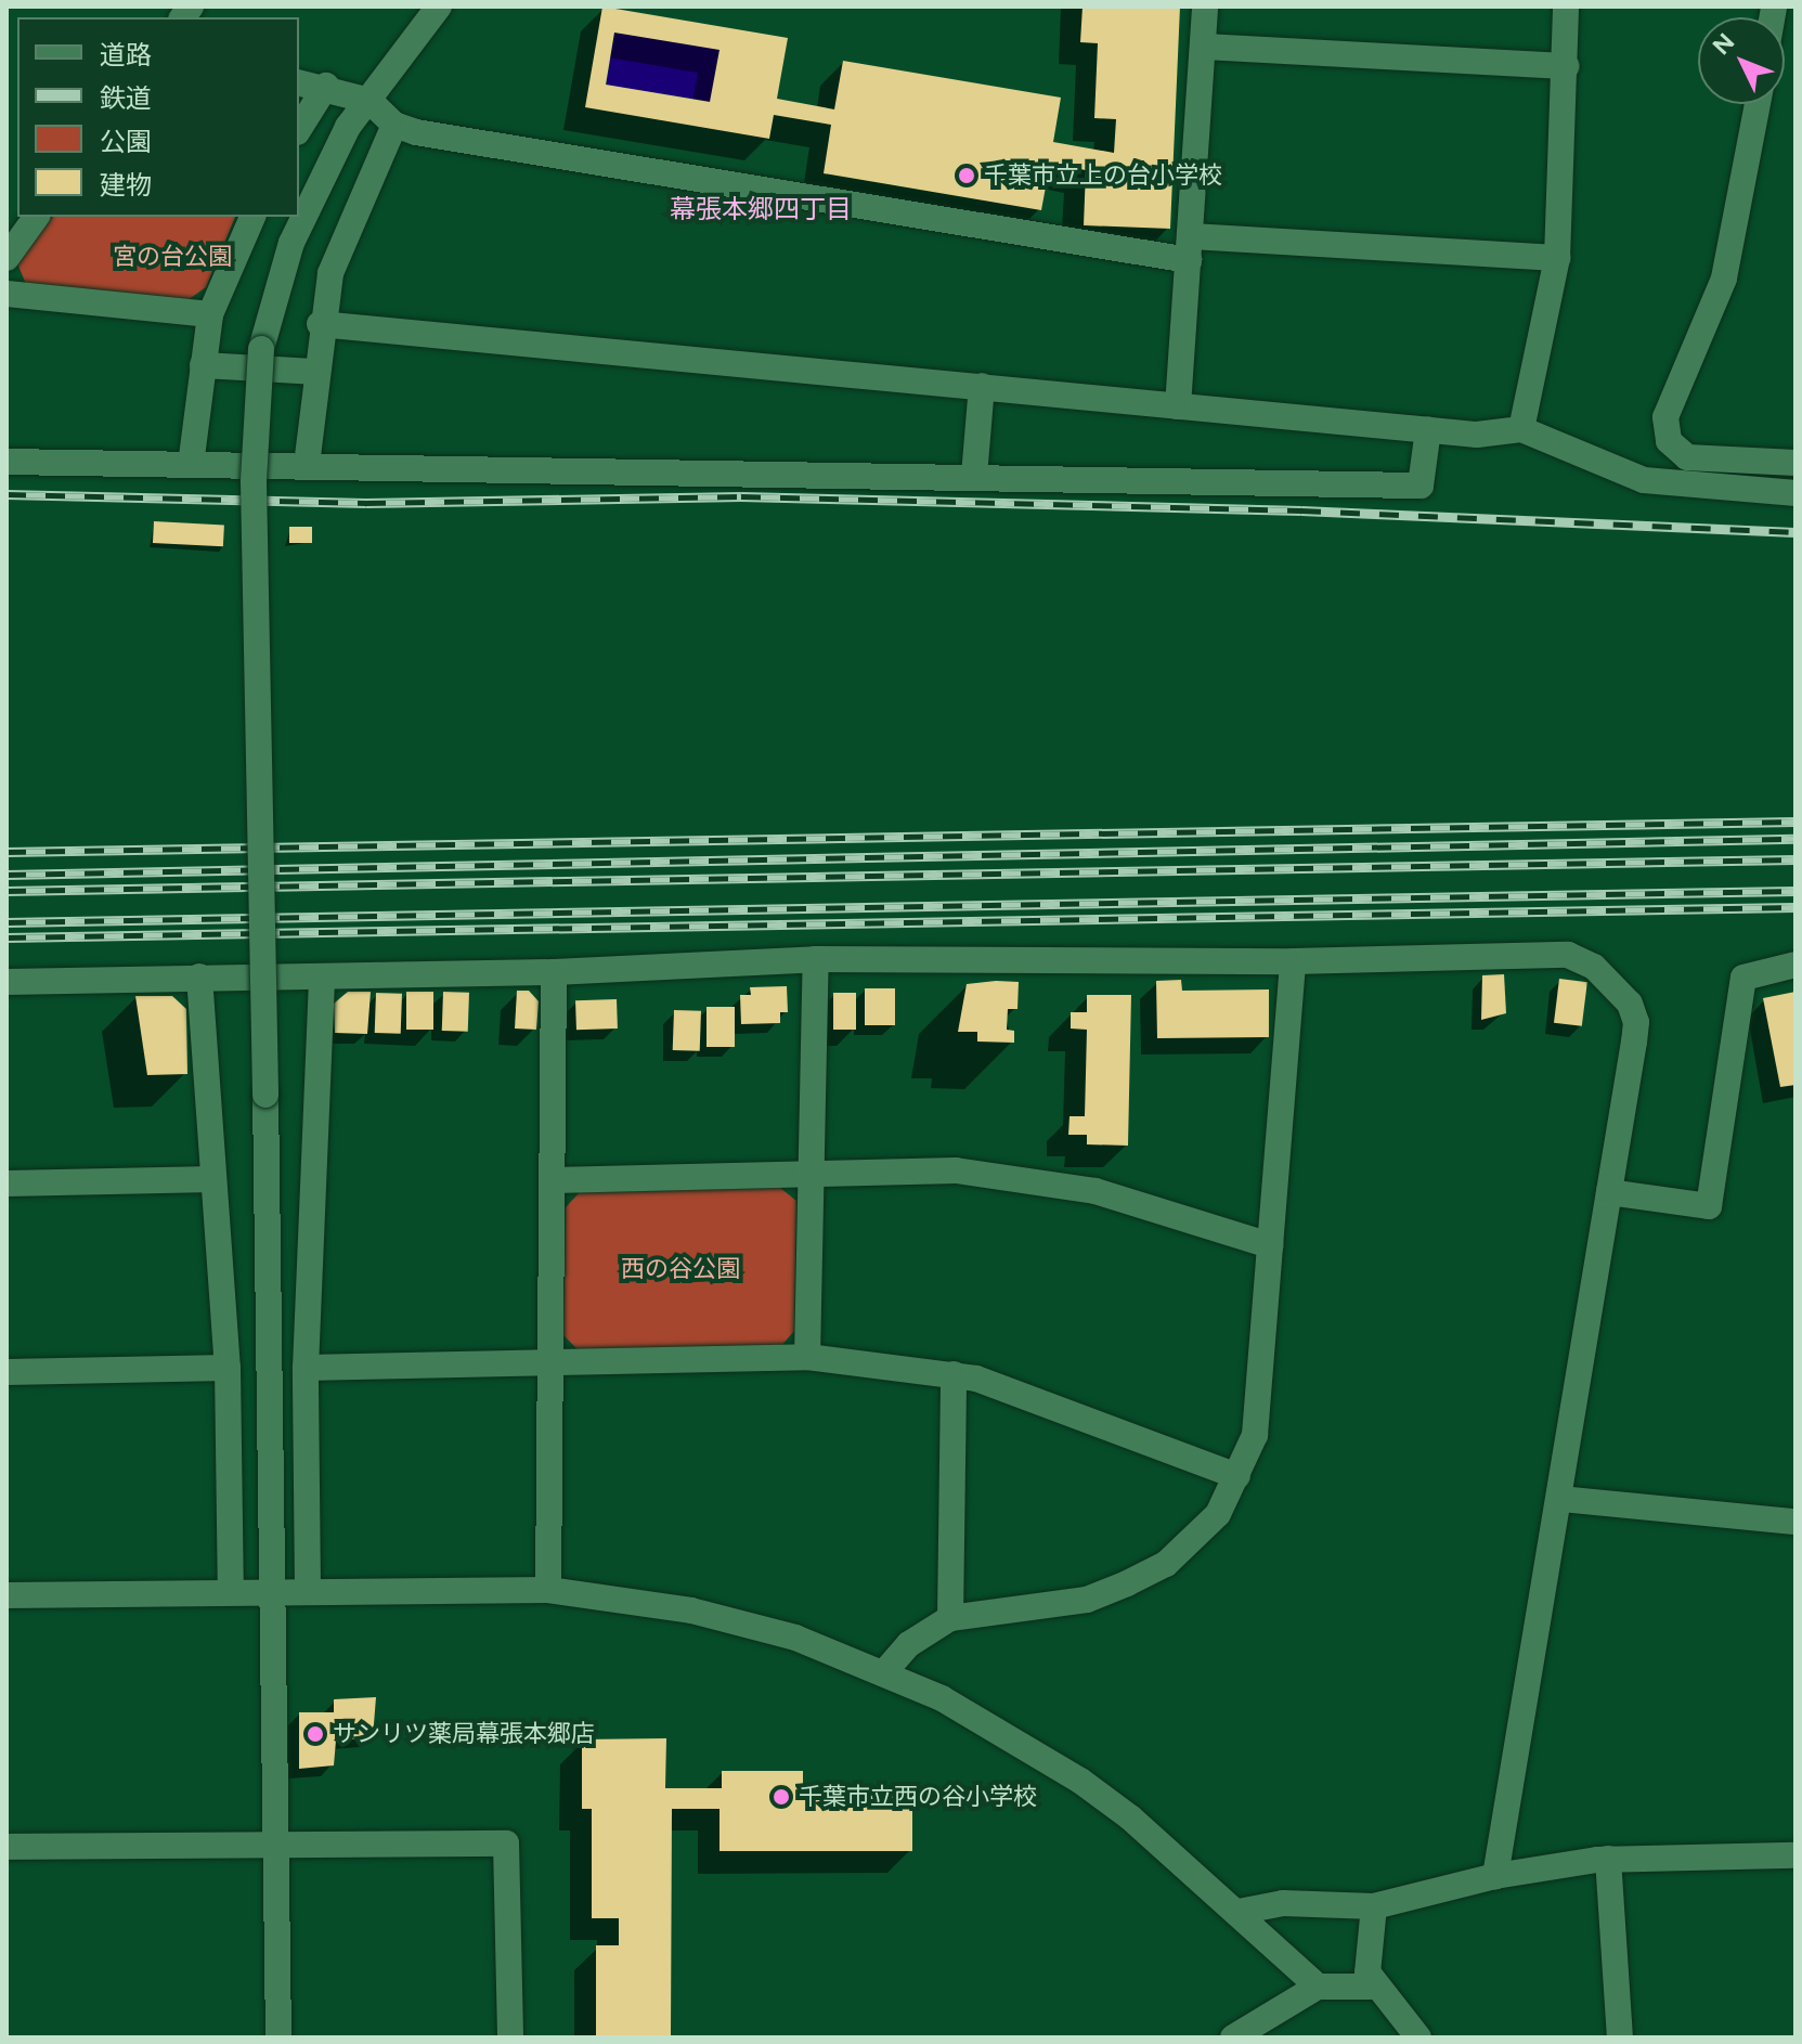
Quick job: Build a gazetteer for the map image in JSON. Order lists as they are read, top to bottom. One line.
{"districts":["幕張本郷四丁目"],"parks":["宮の台公園","西の谷公園"],"places":["千葉市立上の台小学校","サンリツ薬局幕張本郷店","千葉市立西の谷小学校"],"legend":["道路","鉄道","公園","建物"],"north":"top left"}
